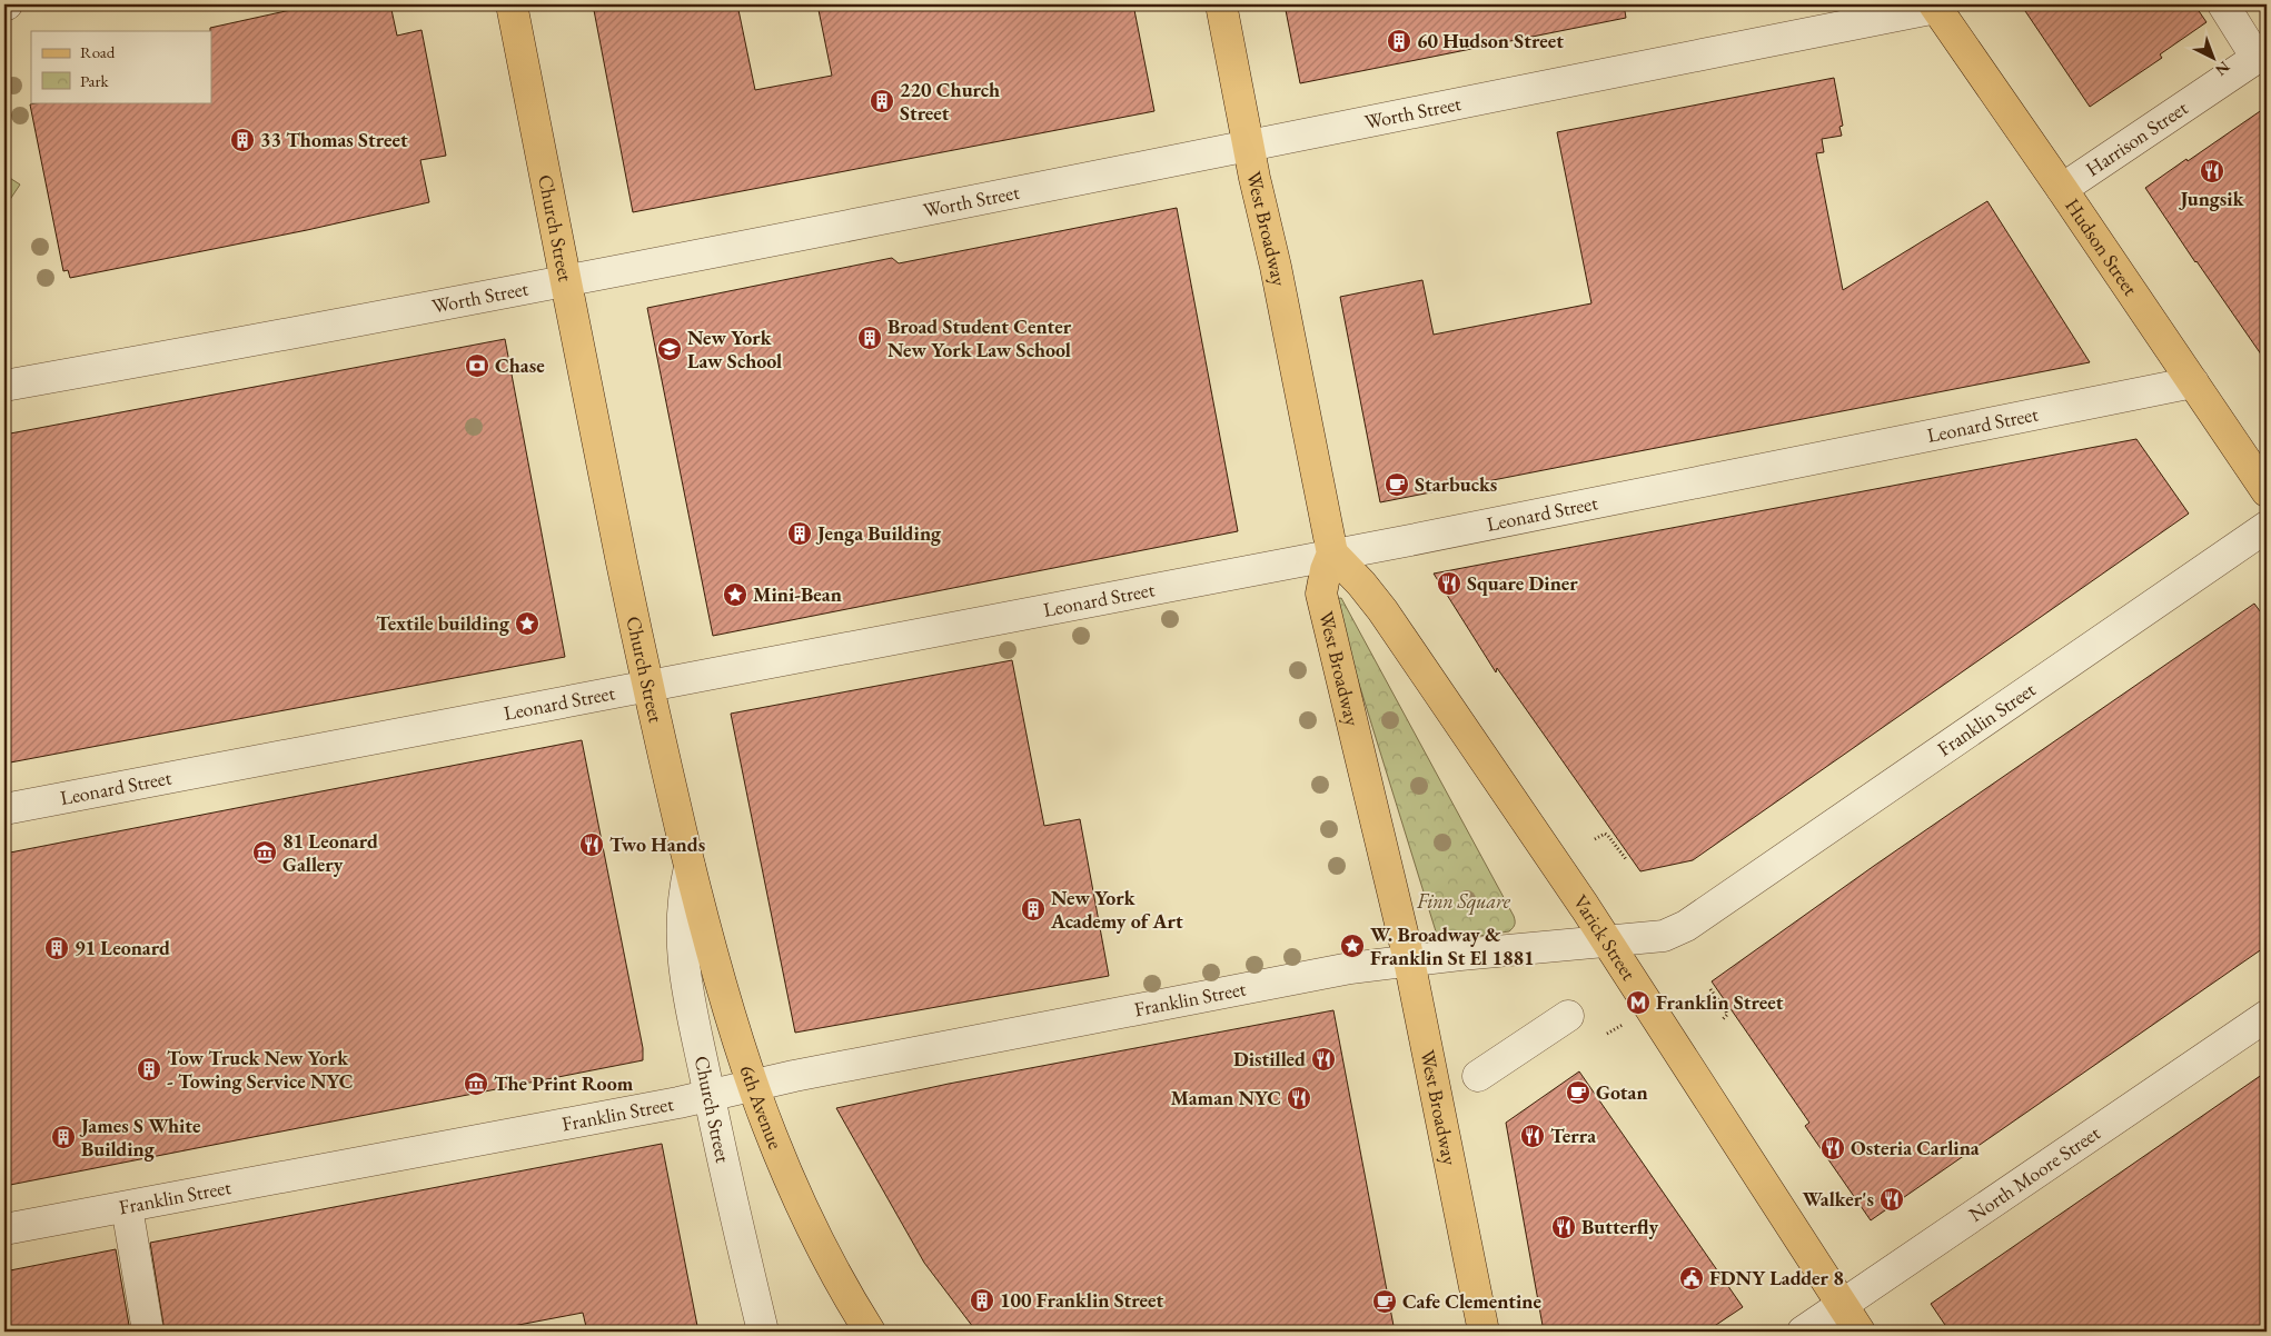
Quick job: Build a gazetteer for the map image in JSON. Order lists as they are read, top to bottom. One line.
{"streets":{"main road":["Church Street","West Broadway","Hudson Street","Varick Street","6th Avenue"],"street":["Worth Street","Harrison Street","Leonard Street","Franklin Street","North Moore Street"]},"crossings":[["Worth Street","Church Street"],["Worth Street","West Broadway"],["Worth Street","Hudson Street"],["Harrison Street","Hudson Street"],["Church Street","Leonard Street"],["Church Street","Franklin Street"],["Church Street","6th Avenue"],["West Broadway","Leonard Street"],["West Broadway","Franklin Street"],["West Broadway","Varick Street"],["Hudson Street","Leonard Street"],["Leonard Street","Varick Street"],["Franklin Street","Varick Street"],["Franklin Street","6th Avenue"],["Varick Street","North Moore Street"]],"parks":["Finn Square"],"places":{"building":["60 Hudson Street","220 Church Street","33 Thomas Street","Broad Student Center New York Law School","Jenga Building","New York Academy of Art","91 Leonard","Tow Truck New York - Towing Service NYC","James S White Building","100 Franklin Street"],"restaurant":["Jungsik","Square Diner","Two Hands","Distilled","Maman NYC","Terra","Osteria Carlina","Walker's","Butterfly"],"school or university":["New York Law School"],"bank":["Chase"],"cafe":["Starbucks","Gotan","Cafe Clementine"],"place":["Mini-Bean","Textile building","W. Broadway & Franklin St El 1881"],"museum":["81 Leonard Gallery","The Print Room"],"metro station":["Franklin Street"],"public building":["FDNY Ladder 8"]},"legend":["Road","Park"],"north":"bottom right"}
